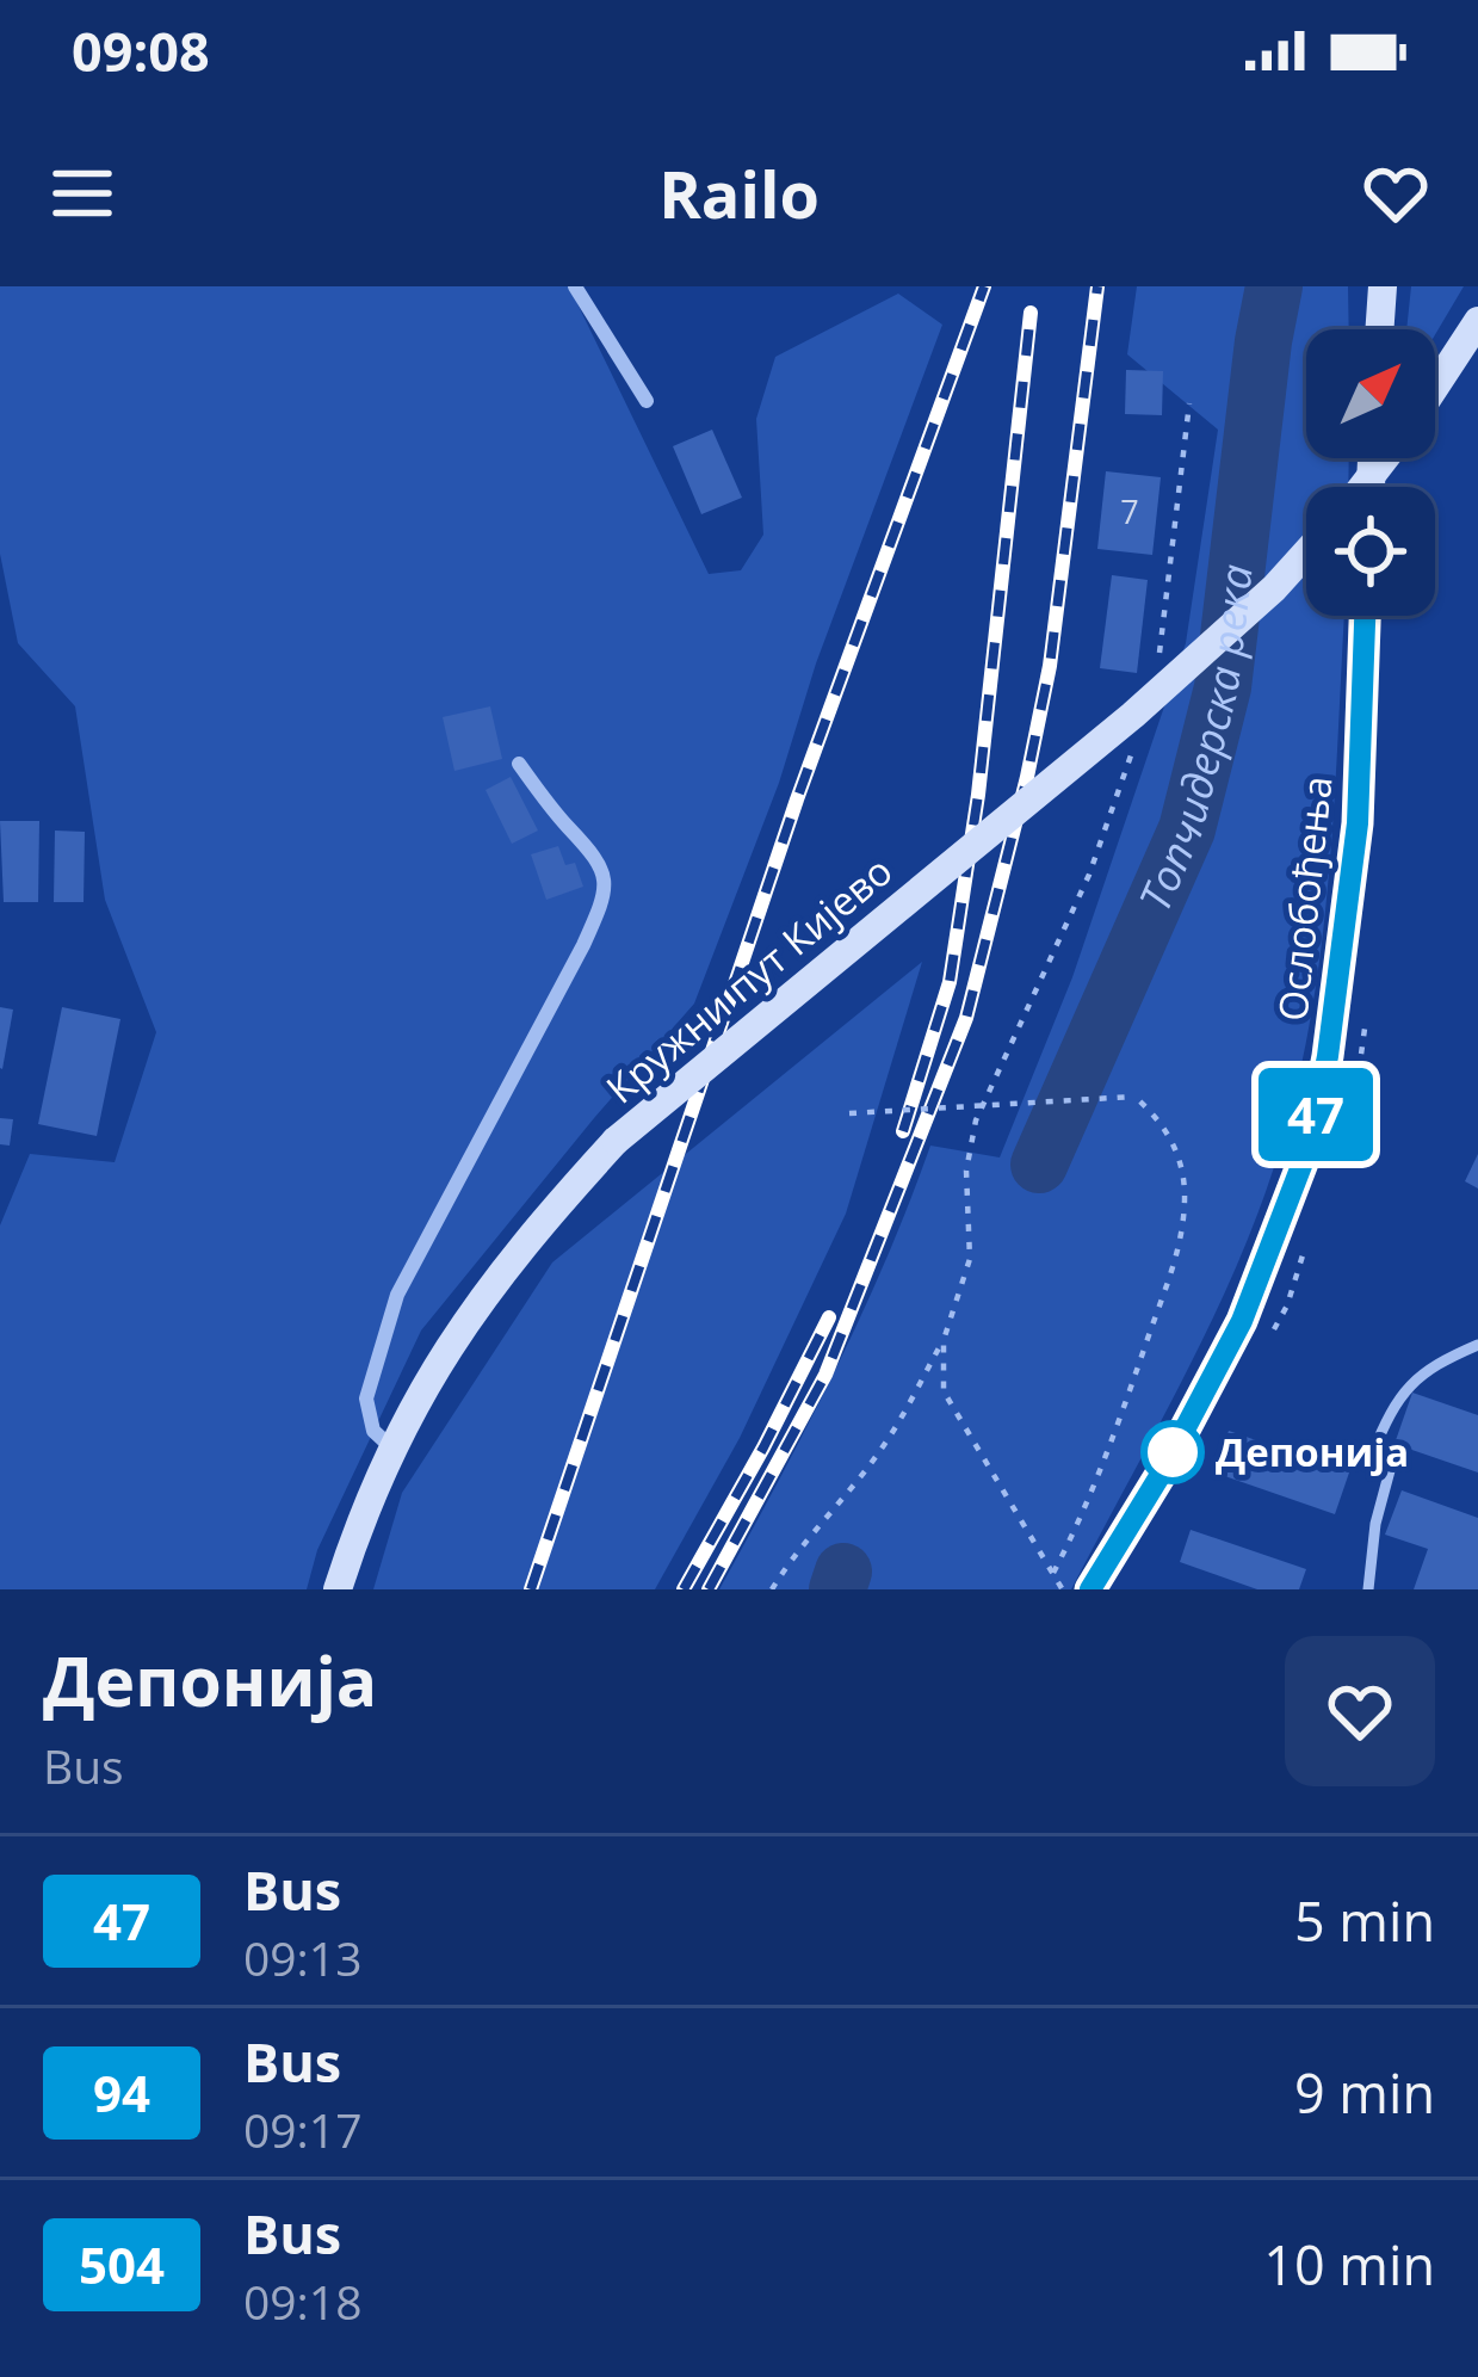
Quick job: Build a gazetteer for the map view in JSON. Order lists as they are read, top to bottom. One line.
{"streets":{"main road":["Ослобођења","Кружни пут Кијево"]},"water":["Топчидерска река"],"places":["Депонија"],"lines":["bus line 47"],"house_numbers":["7"],"north":"top right","page":{"status":"09:08","header":"Railo","on_map":"47","heading":["Депонија","Bus"],"list":[{"mark":"47","name":"Bus","note":"09:13","value":"5 min"},{"mark":"94","name":"Bus","note":"09:17","value":"9 min"},{"mark":"504","name":"Bus","note":"09:18","value":"10 min"}]}}
